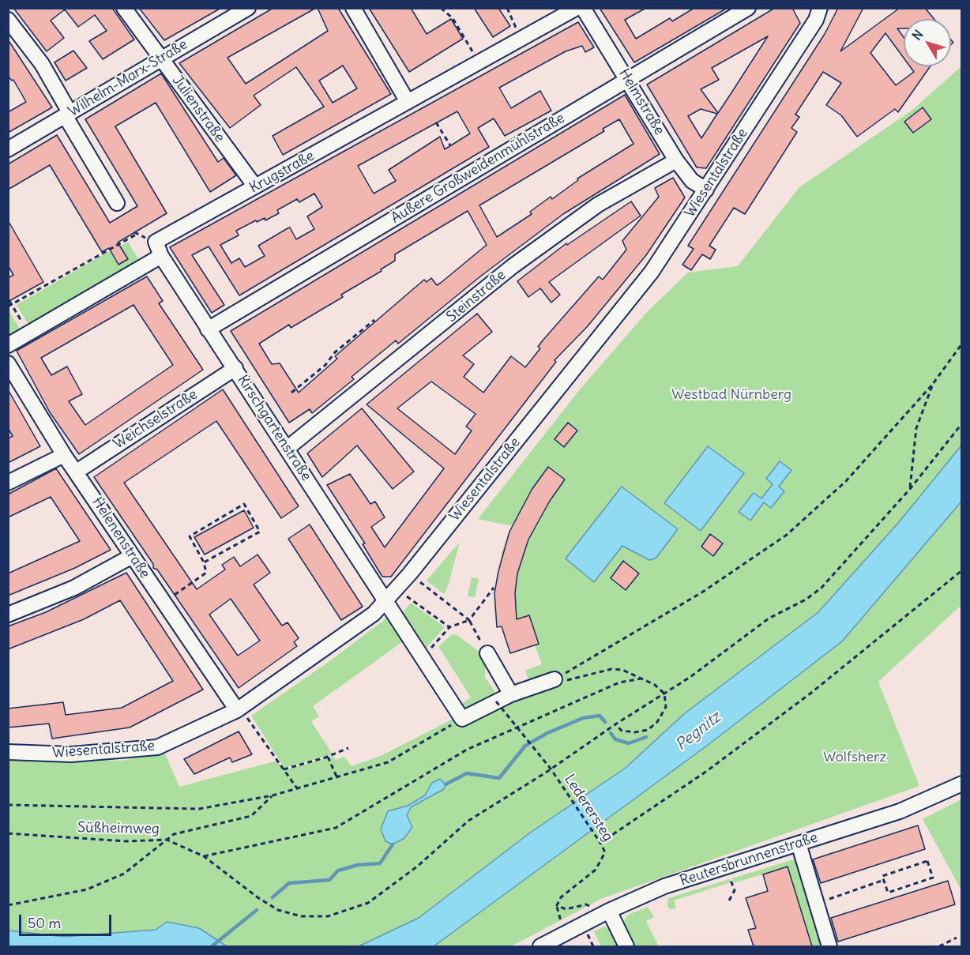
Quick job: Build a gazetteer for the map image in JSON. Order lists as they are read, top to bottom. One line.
{"streets":{"street":["Wilhelm-Marx-Straße","Helmstraße","Julienstraße","Äußere Großweidenmühlstraße","Krugstraße","Wiesentalstraße","Steinstraße","Weichselstraße","Kirschgartenstraße","Helenenstraße","Reutersbrunnenstraße"],"path":["Lederersteg","Süßheimweg"]},"crossings":[["Wilhelm-Marx-Straße","Julienstraße"],["Helmstraße","Äußere Großweidenmühlstraße"],["Helmstraße","Wiesentalstraße"],["Helmstraße","Steinstraße"],["Julienstraße","Krugstraße"],["Äußere Großweidenmühlstraße","Kirschgartenstraße"],["Krugstraße","Kirschgartenstraße"],["Wiesentalstraße","Kirschgartenstraße"],["Wiesentalstraße","Helenenstraße"],["Steinstraße","Kirschgartenstraße"],["Weichselstraße","Kirschgartenstraße"],["Weichselstraße","Helenenstraße"]],"water":["Pegnitz"],"parks":["Westbad Nürnberg","Wolfsherz"],"scale_bar":"50 m","north":"top left"}
